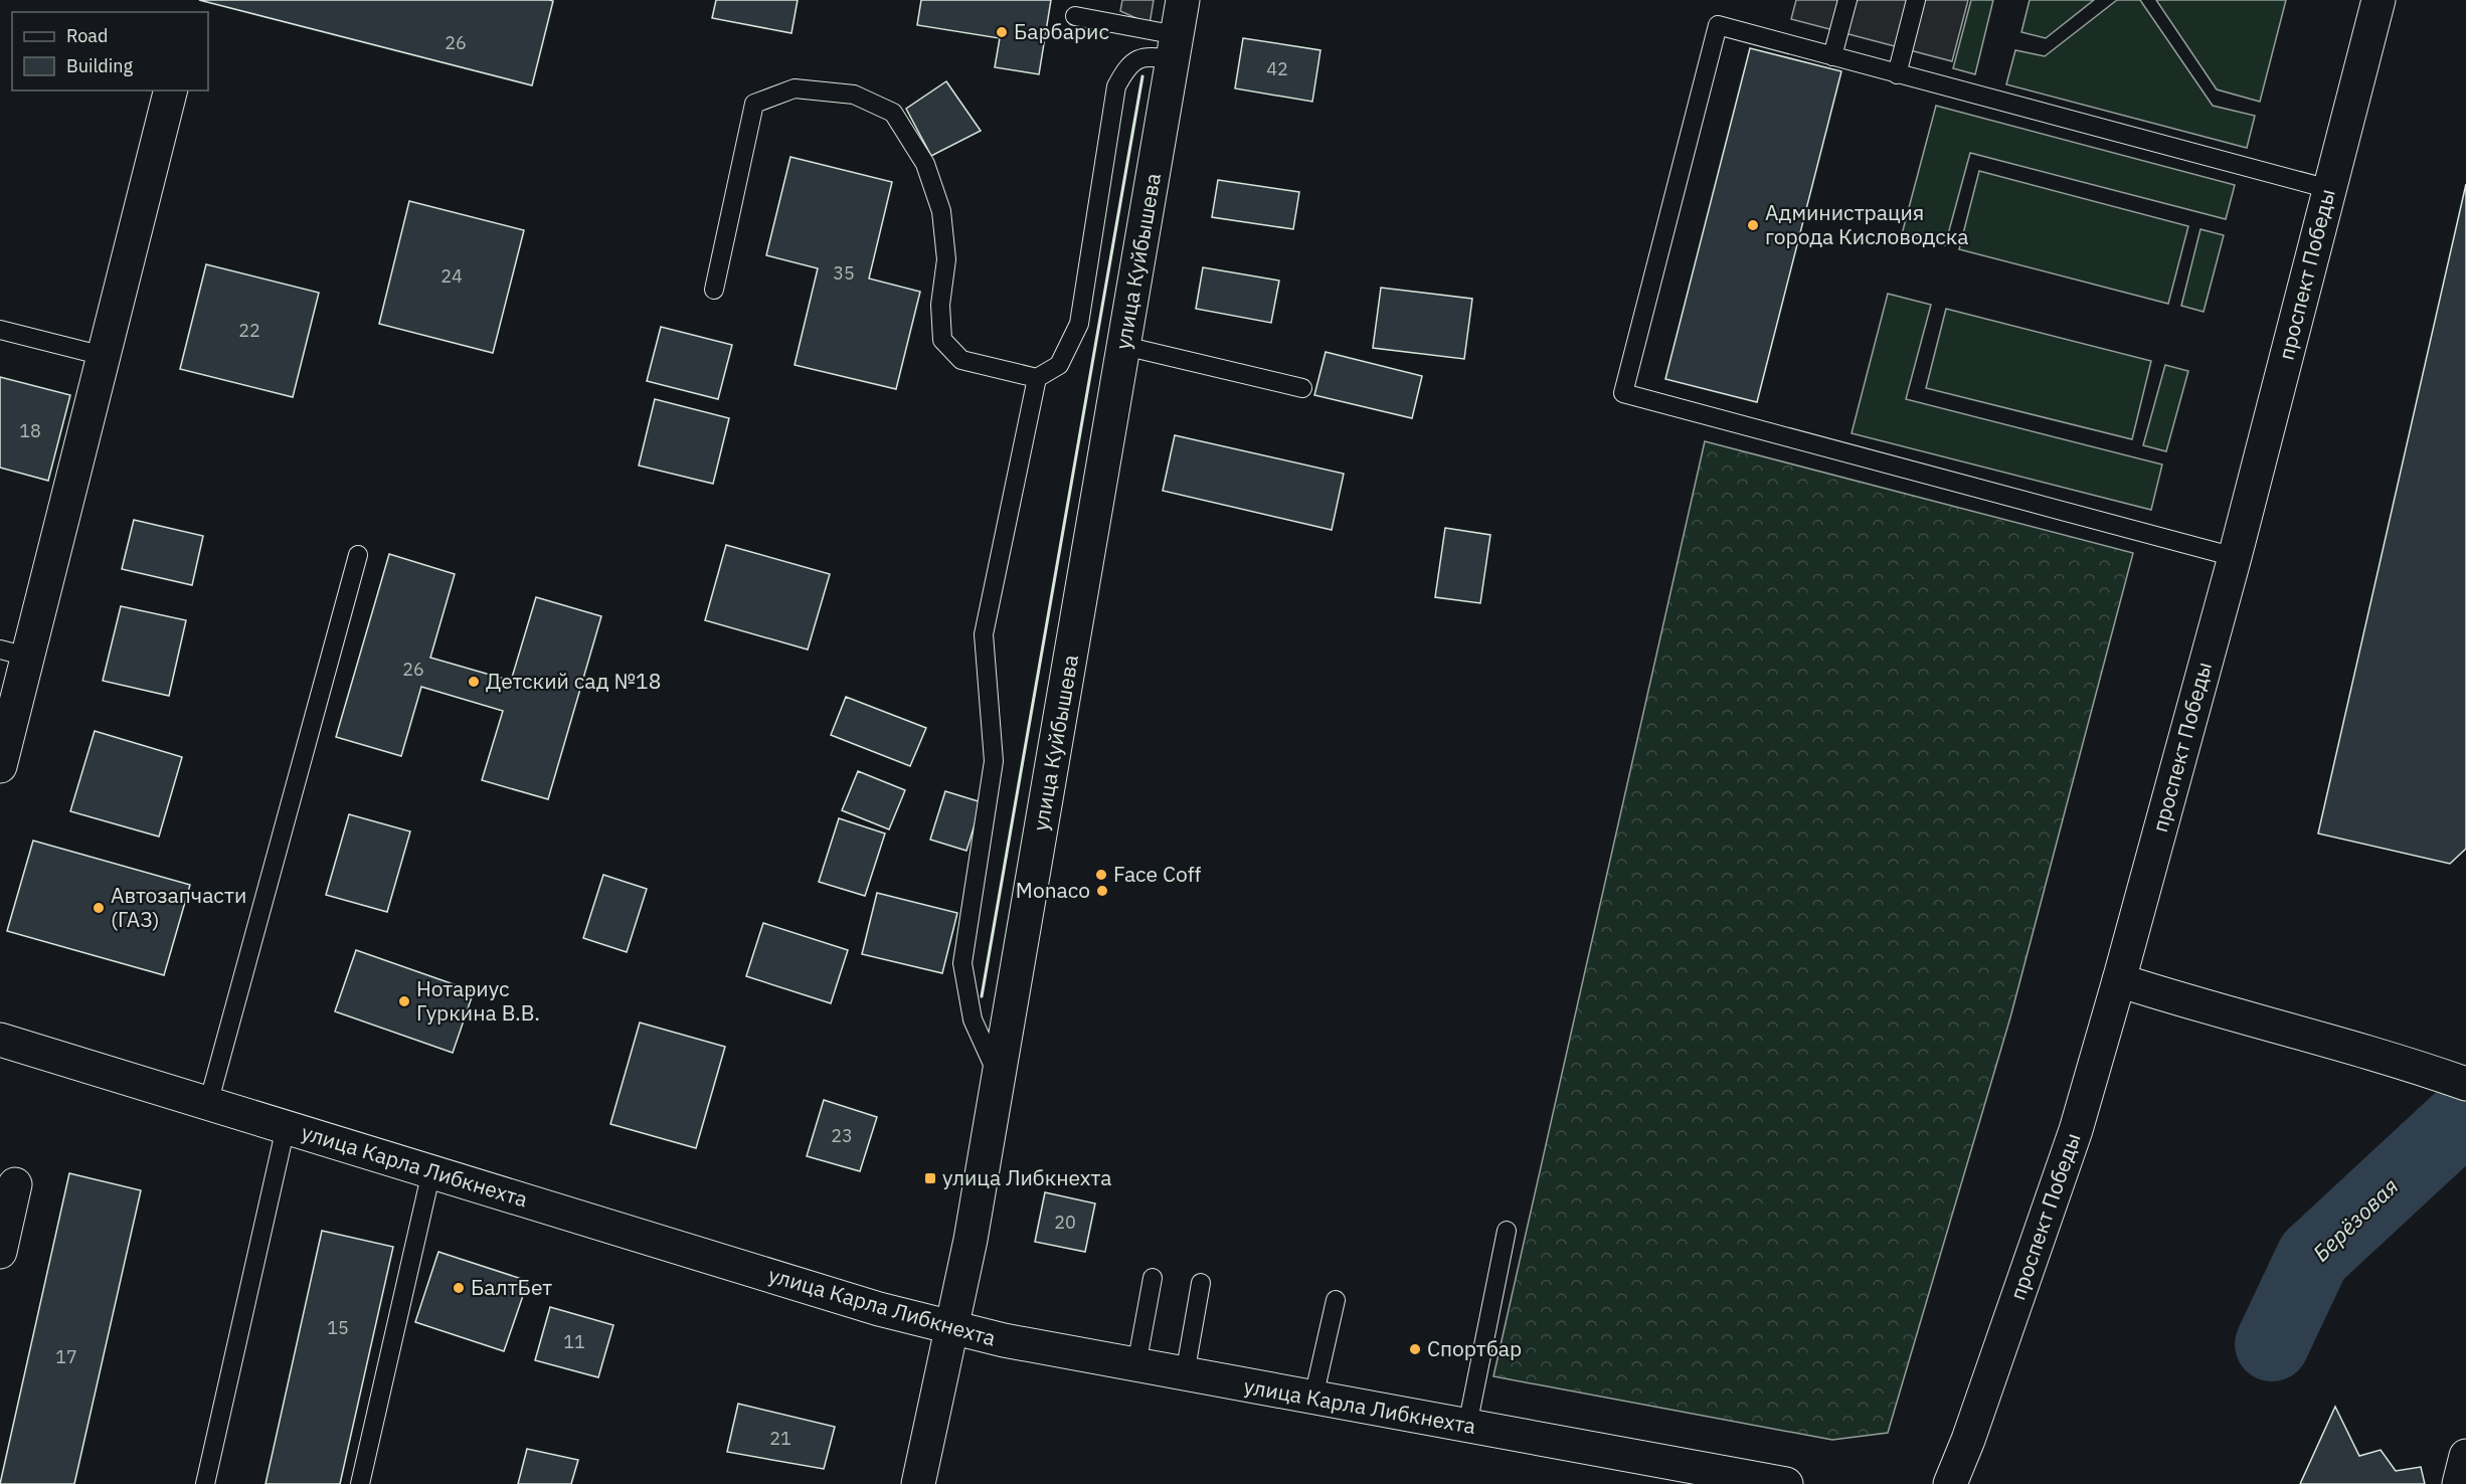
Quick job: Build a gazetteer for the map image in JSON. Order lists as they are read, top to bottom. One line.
{"streets":{"street":["улица Куйбышева","проспект Победы","улица Карла Либкнехта"]},"crossings":[["улица Куйбышева","улица Карла Либкнехта"]],"water":["Берёзовая"],"places":{"other":["Барбарис","Администрация города Кисловодска","Детский сад №18","Face Coff","Monaco","Автозапчасти (ГАЗ)","Нотариус Гуркина В.В.","БалтБет","Спортбар"],"transit":["улица Либкнехта"]},"house_numbers":["26","42","35","24","22","18","26","23","20","15","11","17","21"],"legend":["Road","Building"]}
